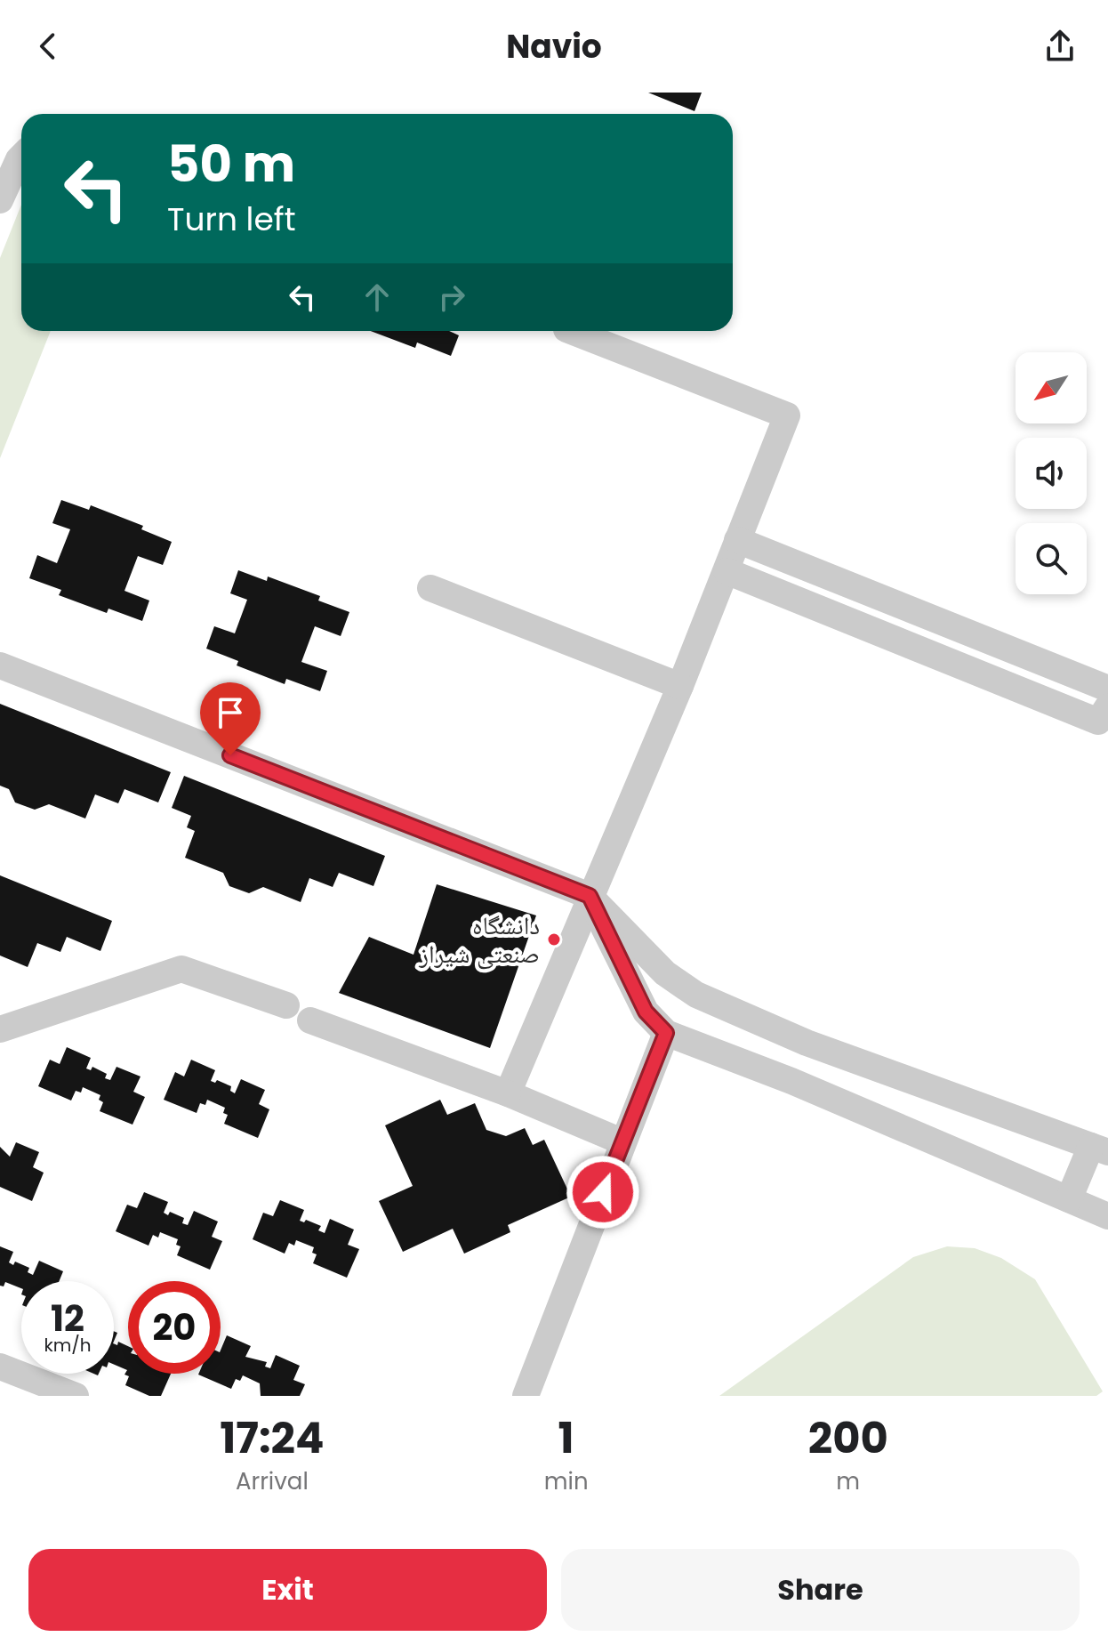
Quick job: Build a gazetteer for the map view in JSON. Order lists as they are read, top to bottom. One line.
{"places":["دانشگاه صنعتی شیراز"],"north":"bottom left","page":{"header":"Navio","turn":["50 m","Turn left"],"speed":"12 km/h","limit":"20","eta":["17:24","Arrival","1","min","200","m"],"buttons":["Exit","Share"]}}
